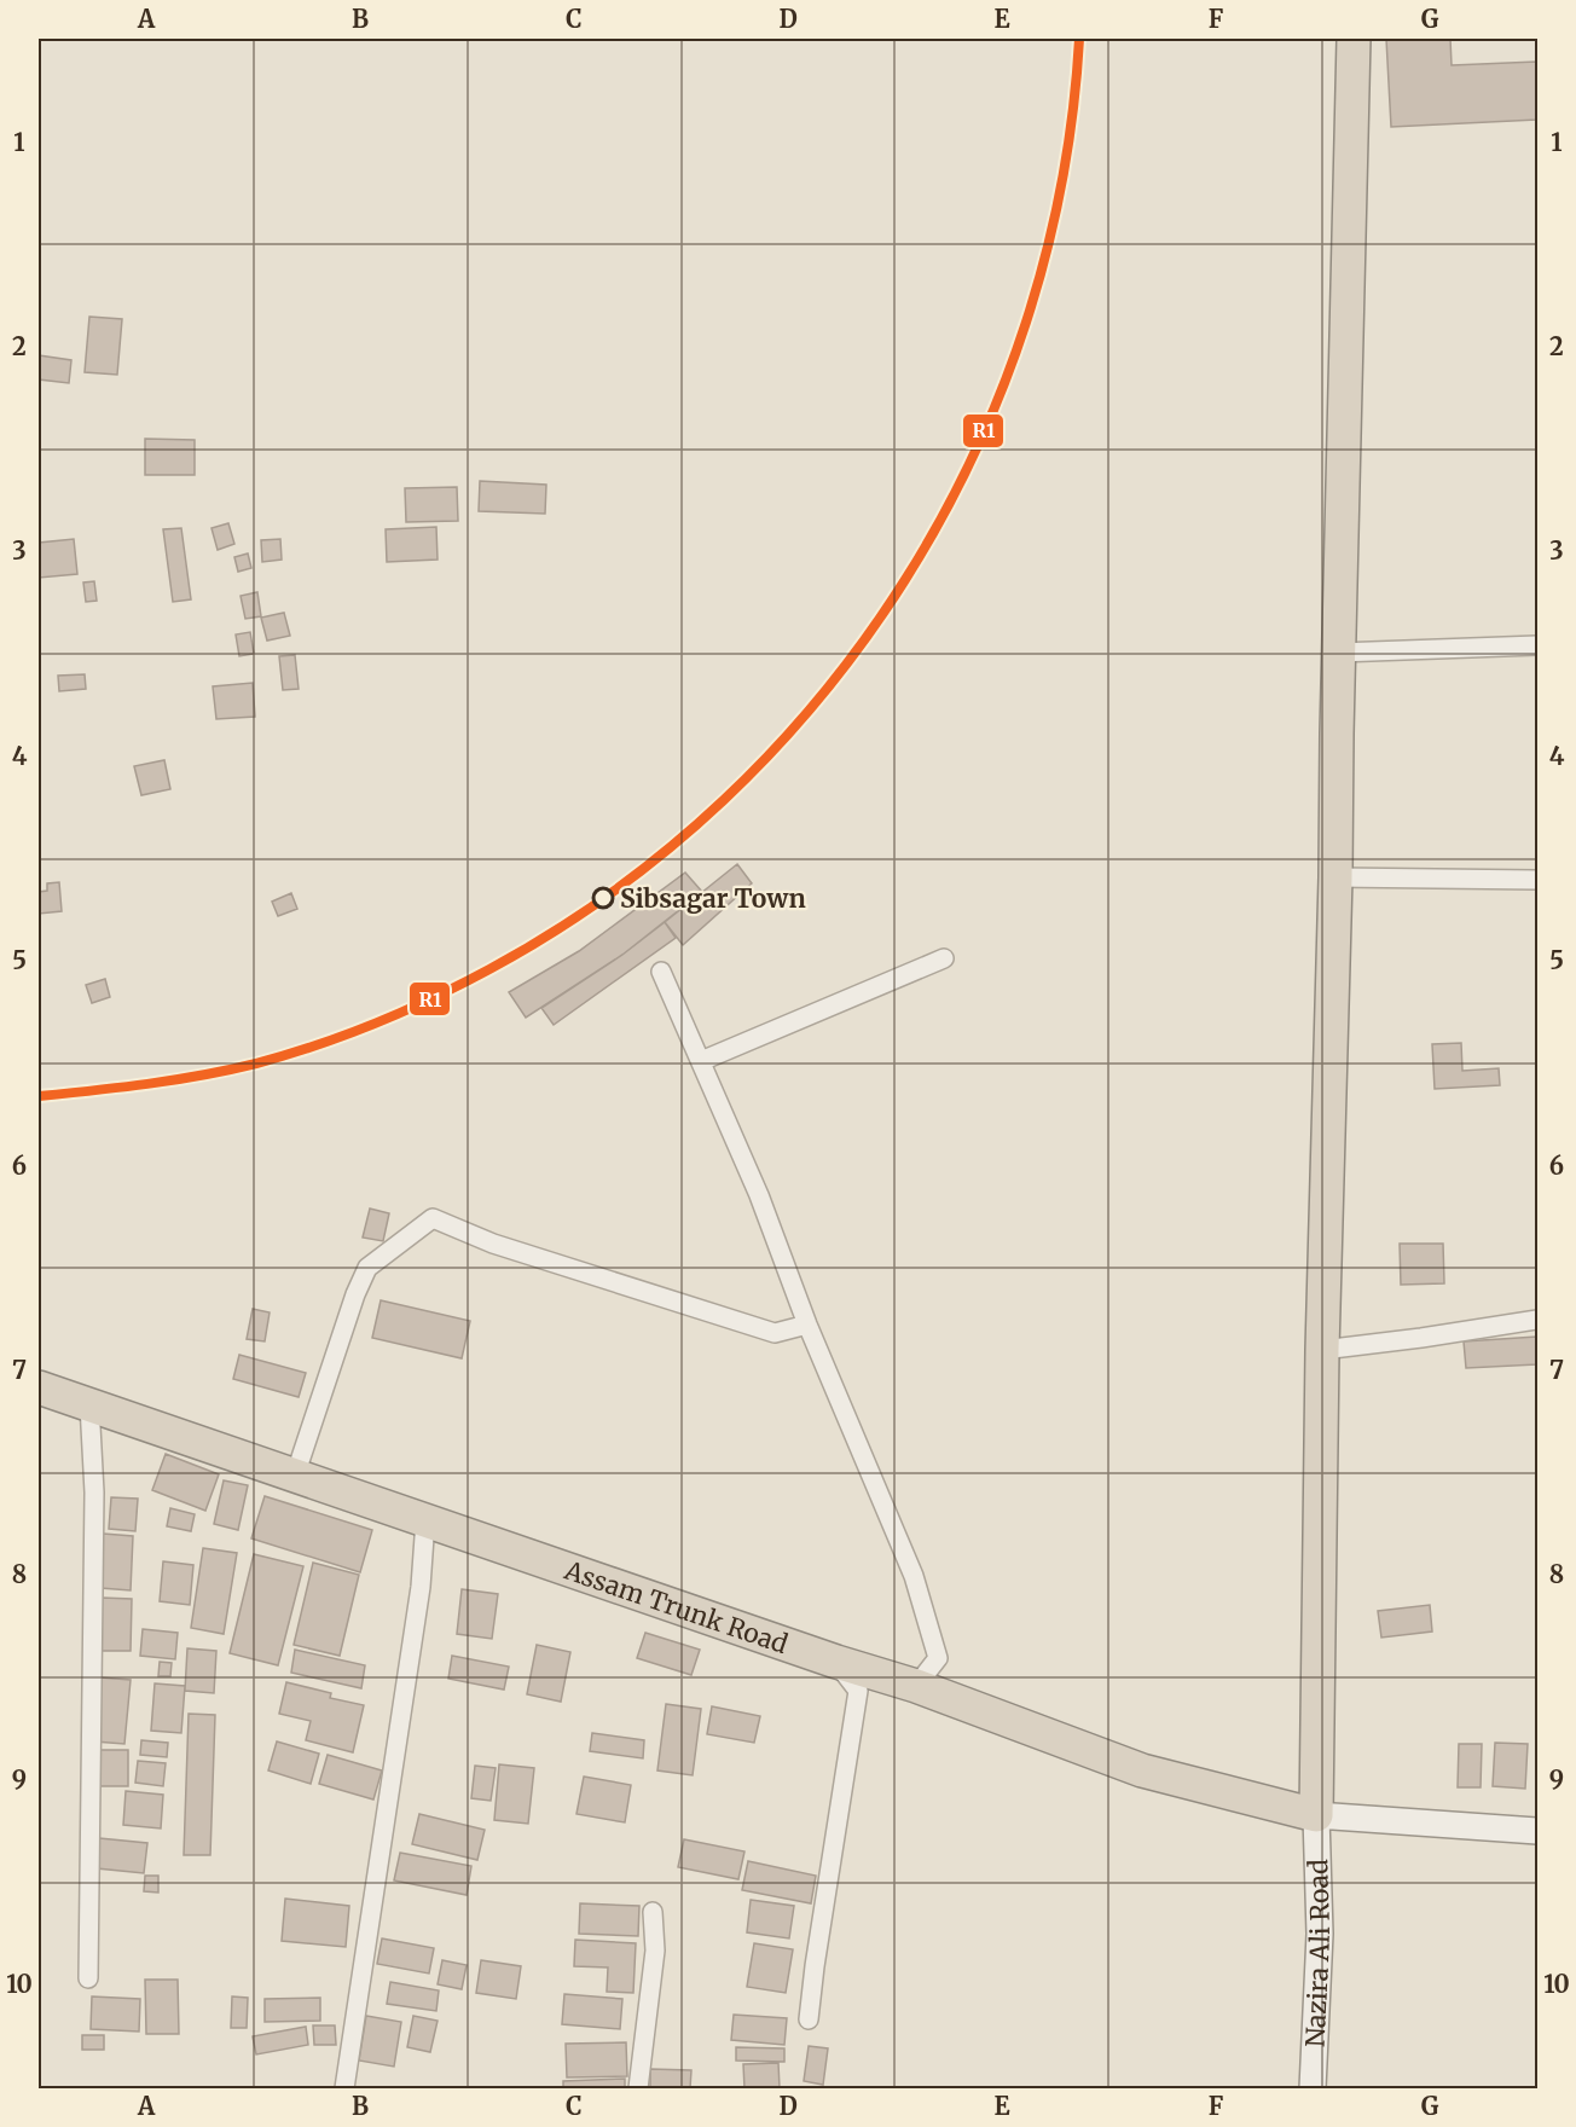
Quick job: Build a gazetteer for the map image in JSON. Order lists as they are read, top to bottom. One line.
{"streets":{"highway":["Assam Trunk Road"],"main road":["Nazira Ali Road"]},"crossings":[["Assam Trunk Road","Nazira Ali Road"]],"places":["Sibsagar Town"],"lines":["transit line R1"],"grid":{"columns":["A","B","C","D","E","F","G"],"rows":["1","2","3","4","5","6","7","8","9","10"]}}
